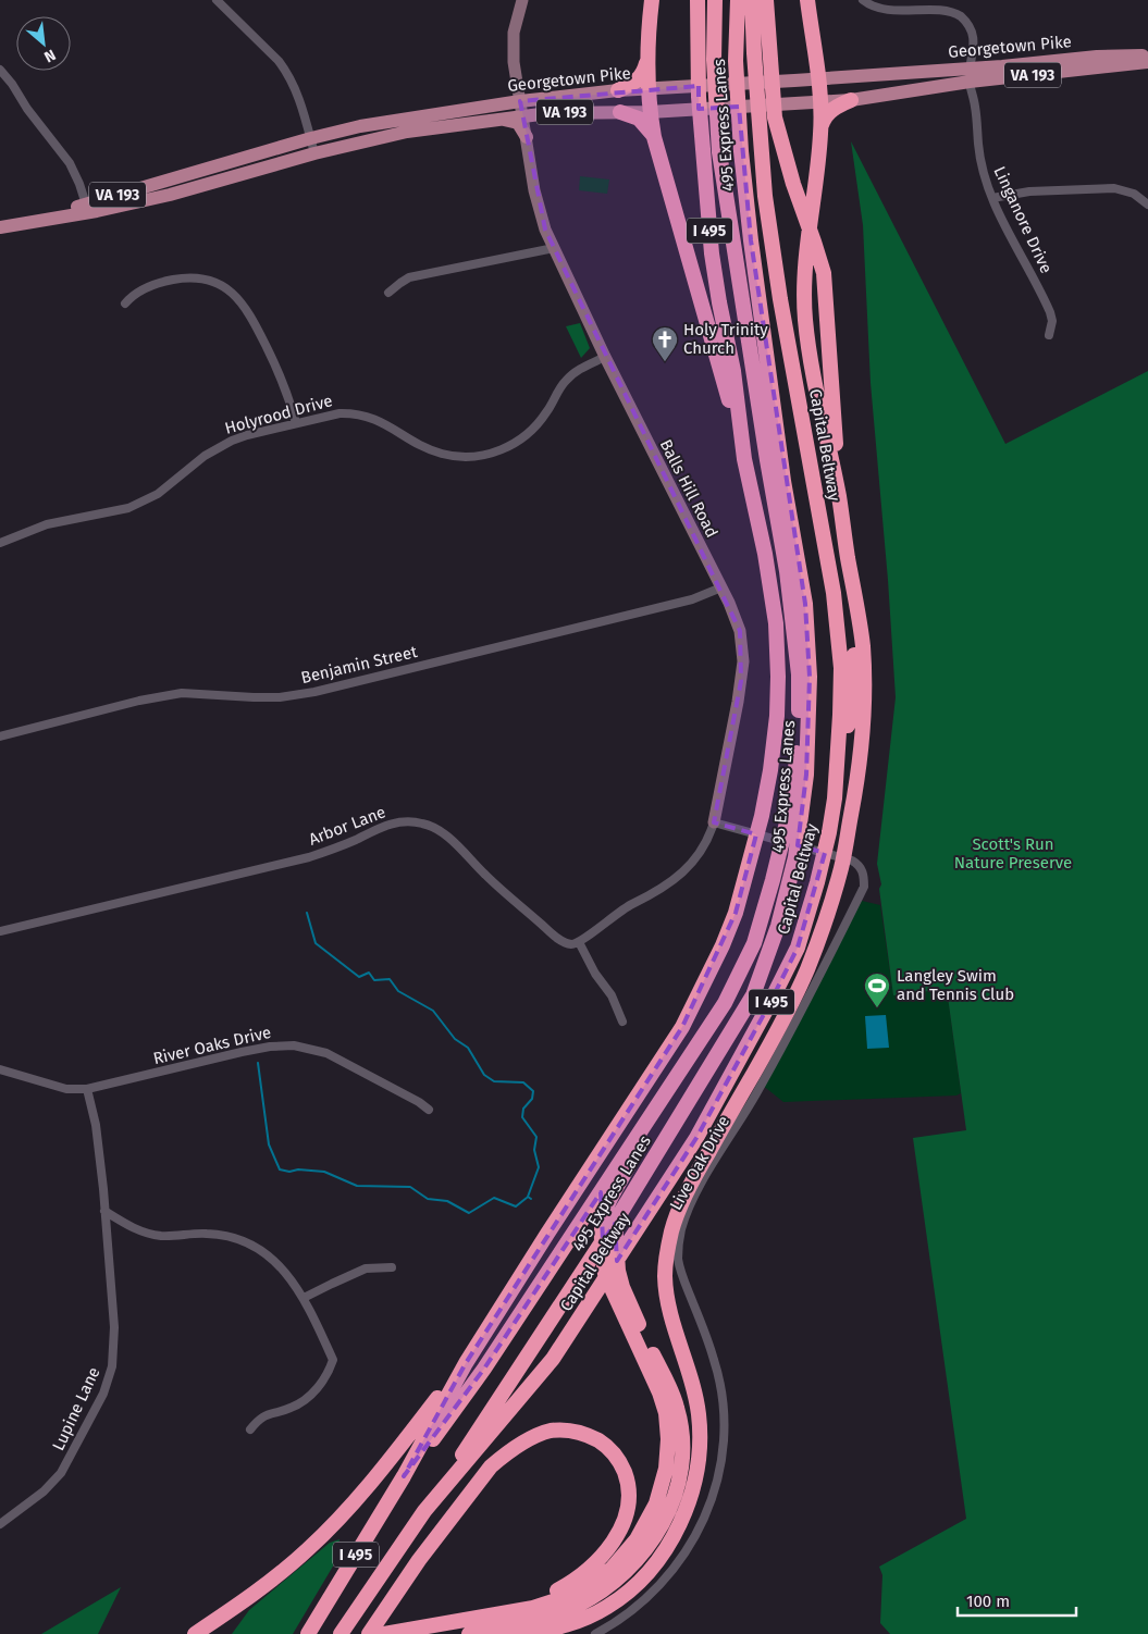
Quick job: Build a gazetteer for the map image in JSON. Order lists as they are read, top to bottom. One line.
{"streets":{"highway":["495 Express Lanes","I 495","Capital Beltway"],"main road":["Georgetown Pike","VA 193"],"street":["Linganore Drive","Holyrood Drive","Balls Hill Road","Benjamin Street","Arbor Lane","River Oaks Drive","Live Oak Drive","Lupine Lane"]},"crossings":[["Georgetown Pike","Linganore Drive"],["Georgetown Pike","Balls Hill Road"],["495 Express Lanes","I 495"],["495 Express Lanes","Capital Beltway"],["Holyrood Drive","Balls Hill Road"],["Balls Hill Road","Benjamin Street"],["Balls Hill Road","Arbor Lane"],["Balls Hill Road","Live Oak Drive"],["River Oaks Drive","Lupine Lane"]],"parks":["Scott's Run Nature Preserve"],"places":{"church":["Holy Trinity Church"],"sports":["Langley Swim and Tennis Club"]},"scale_bar":"100 m","north":"bottom right"}
